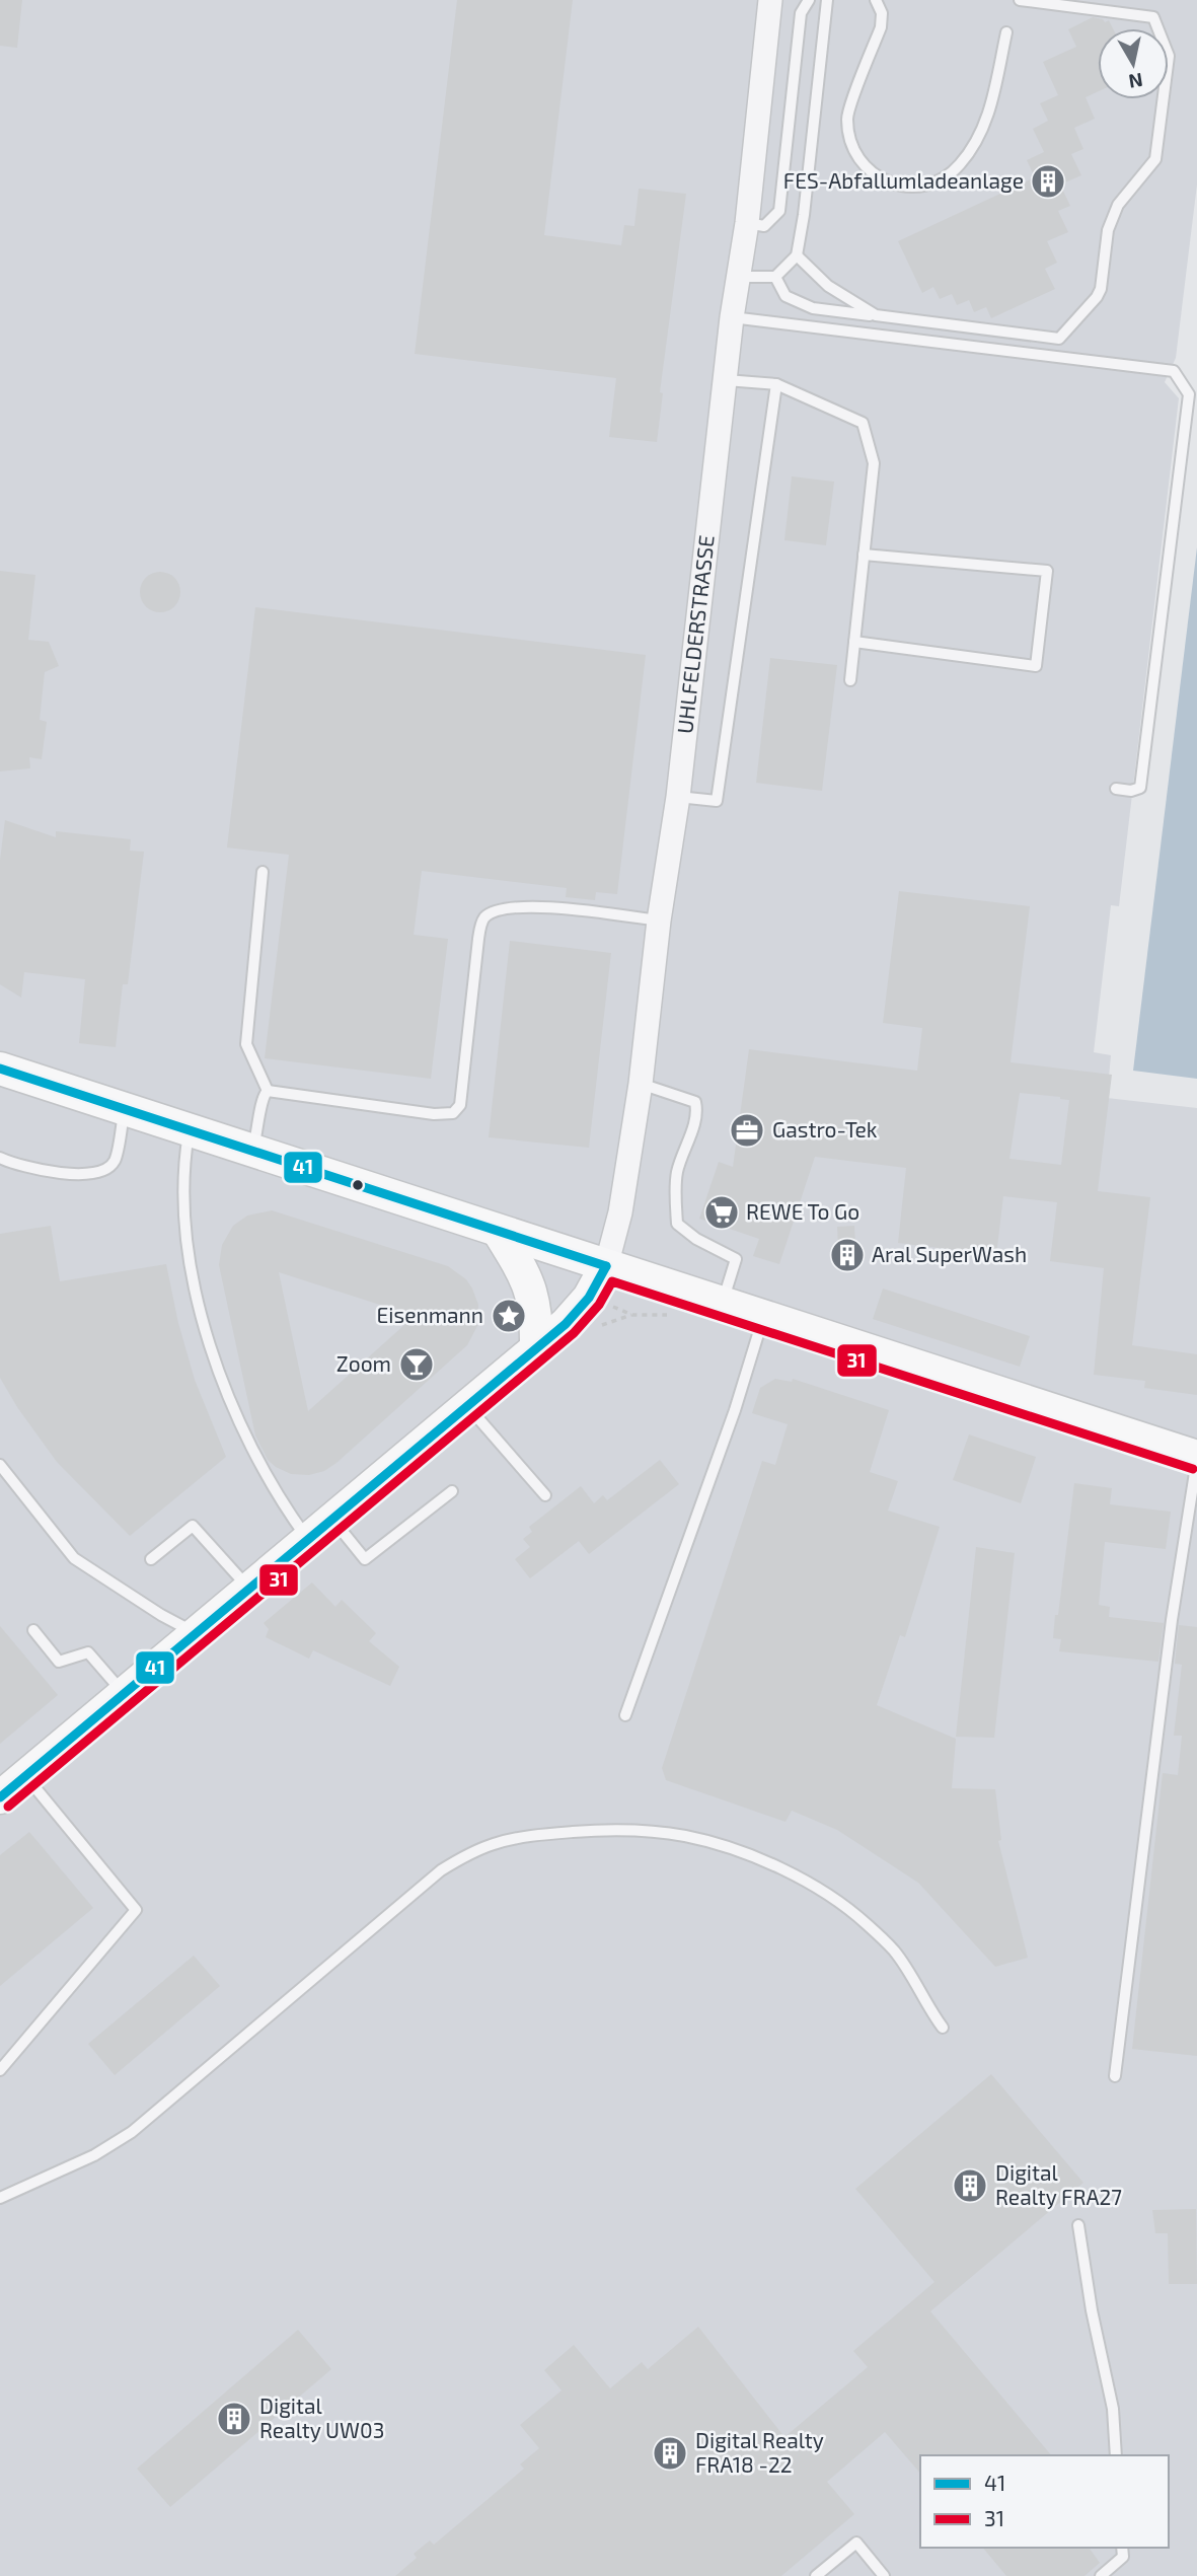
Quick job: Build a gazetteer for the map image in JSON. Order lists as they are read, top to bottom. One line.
{"streets":{"street":["UHLFELDERSTRASSE"]},"places":{"building":["FES-Abfallumladeanlage","Aral SuperWash","Digital Realty FRA27","Digital Realty UW03","Digital Realty FRA18 -22"],"office":["Gastro-Tek"],"supermarket":["REWE To Go"],"place":["Eisenmann"],"bar":["Zoom"]},"lines":["transit line 41","transit line 31"],"legend":["41","31"],"north":"bottom"}
